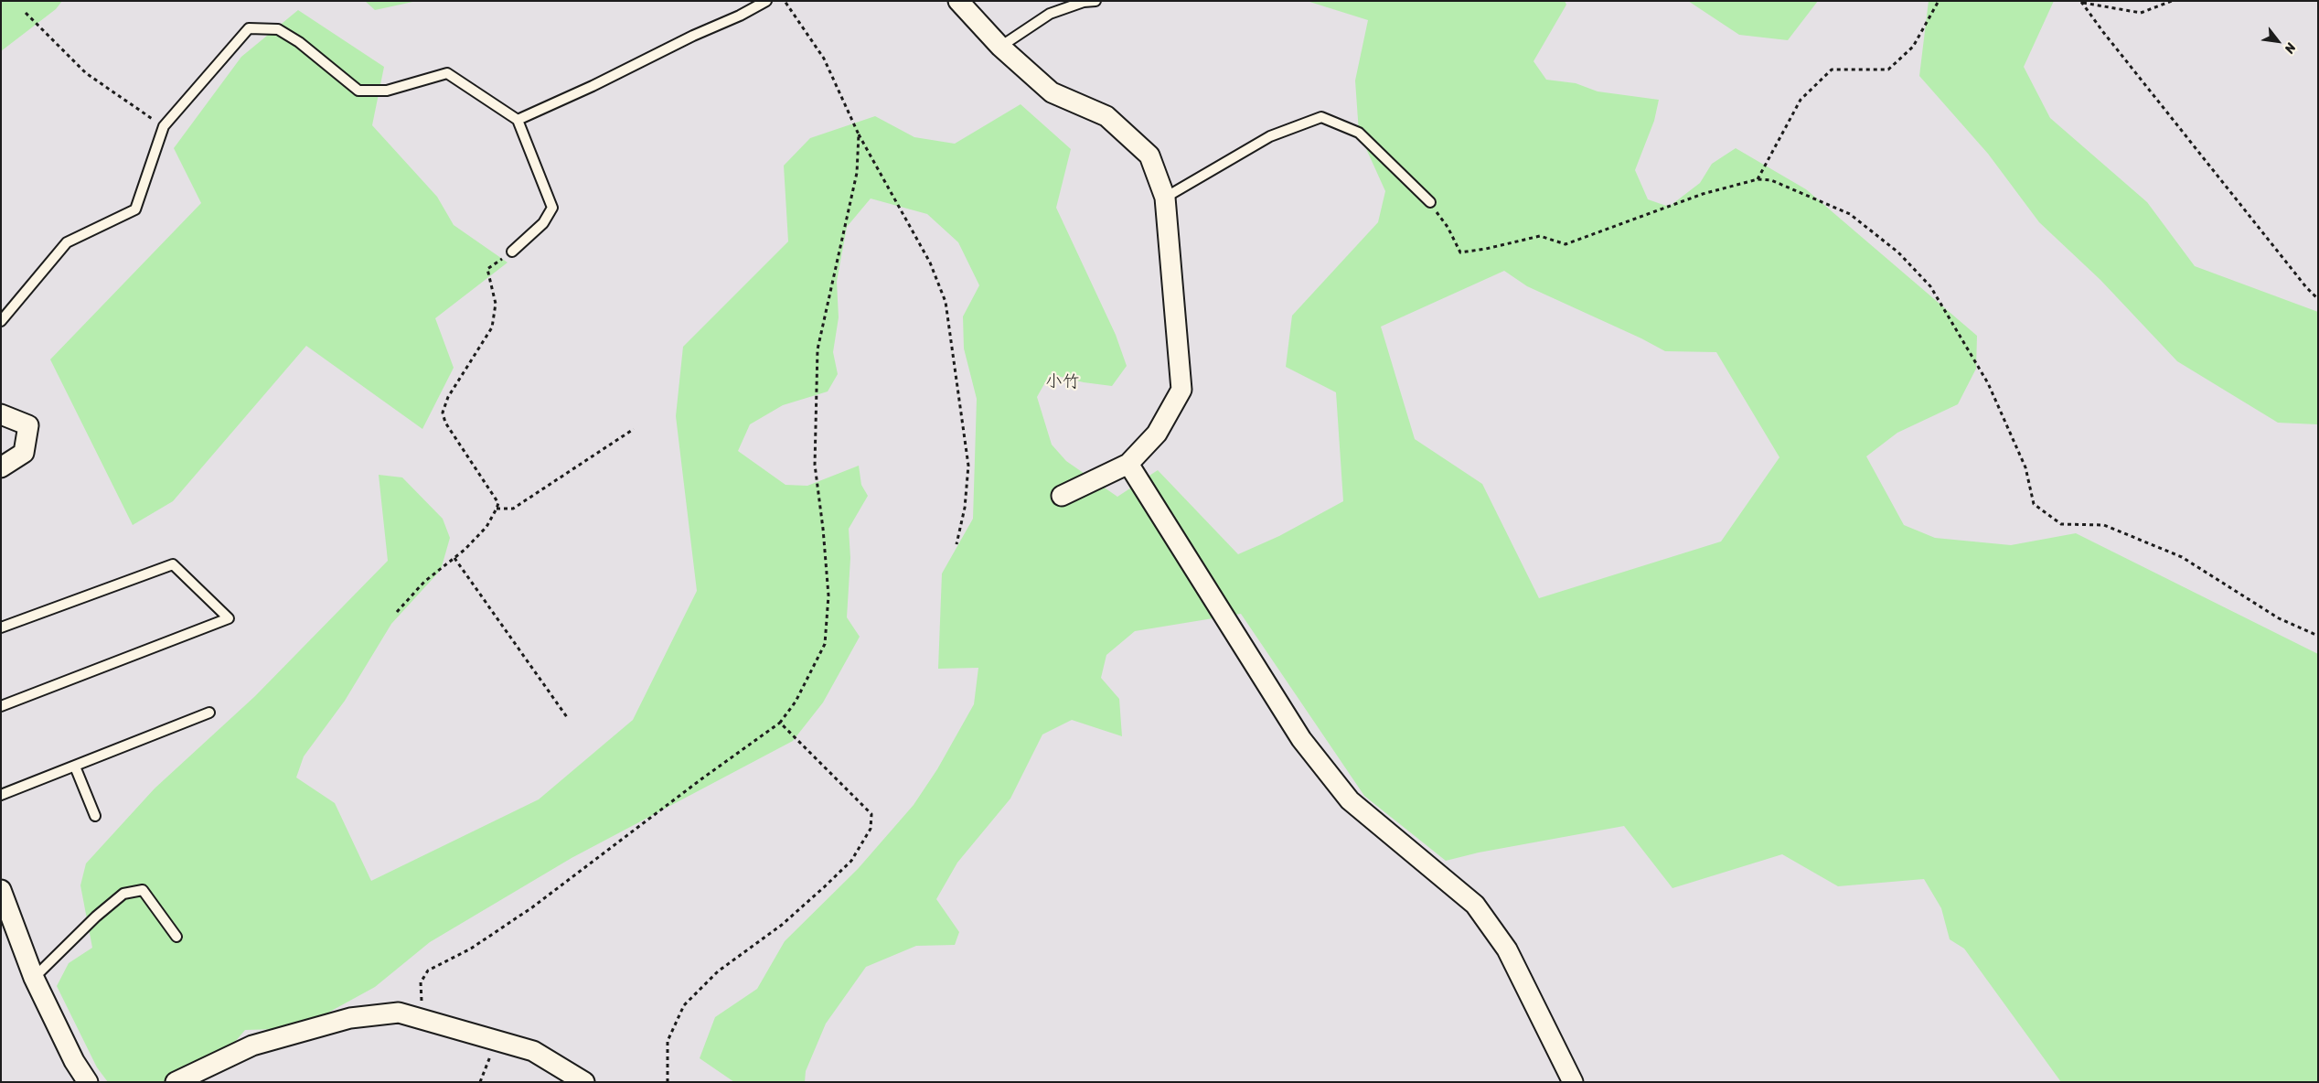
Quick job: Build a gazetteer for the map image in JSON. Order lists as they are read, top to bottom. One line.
{"districts":["小竹"],"north":"bottom right"}
